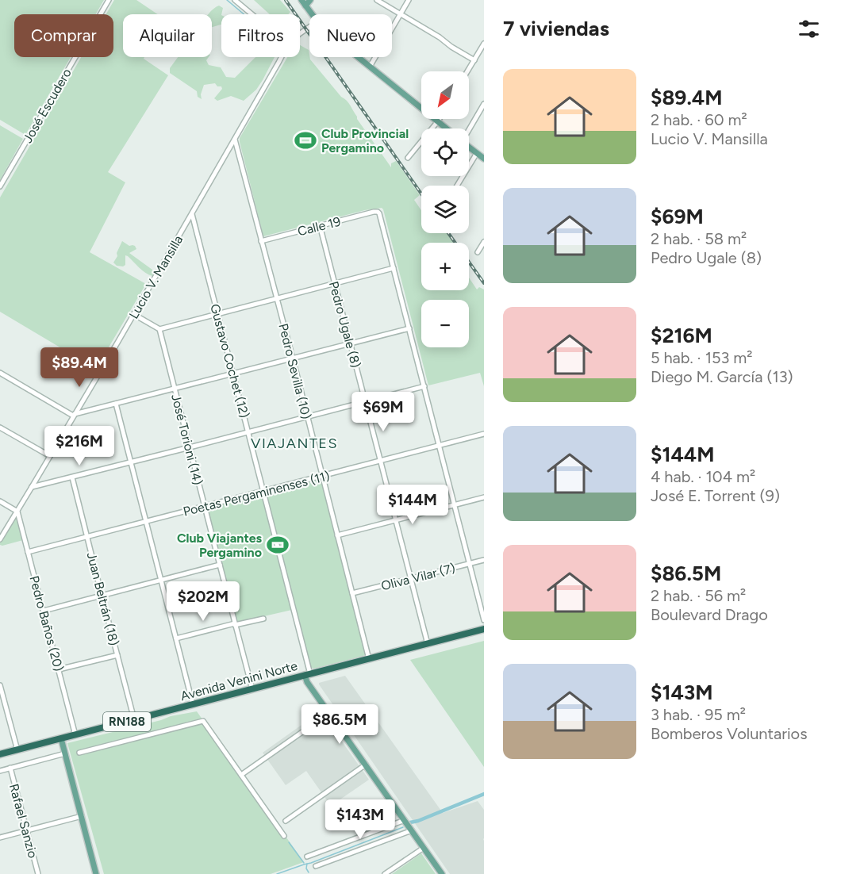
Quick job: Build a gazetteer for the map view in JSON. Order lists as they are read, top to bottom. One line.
{"streets":{"highway":["Avenida Venini Norte","RN188"],"street":["José Escudero","Calle 19","Lucio V. Mansilla","Pedro Ugale (8)","Gustavo Cochet (12)","Pedro Sevilla (10)","José Torioni (14)","Poetas Pergaminenses (11)","Oliva Vilar (7)","Juan Beltrán (18)","Pedro Baños (20)","Rafael Sanzio"]},"crossings":[["Calle 19","Pedro Ugale (8)"],["Calle 19","Pedro Sevilla (10)"],["Lucio V. Mansilla","Gustavo Cochet (12)"],["Lucio V. Mansilla","Pedro Sevilla (10)"],["Lucio V. Mansilla","Pedro Baños (20)"],["Pedro Ugale (8)","Poetas Pergaminenses (11)"],["Pedro Ugale (8)","Oliva Vilar (7)"],["Pedro Ugale (8)","Avenida Venini Norte"],["Gustavo Cochet (12)","Poetas Pergaminenses (11)"],["Gustavo Cochet (12)","Avenida Venini Norte"],["Pedro Sevilla (10)","Poetas Pergaminenses (11)"],["Pedro Sevilla (10)","Oliva Vilar (7)"],["Pedro Sevilla (10)","Avenida Venini Norte"],["José Torioni (14)","Poetas Pergaminenses (11)"],["José Torioni (14)","Avenida Venini Norte"],["Poetas Pergaminenses (11)","Juan Beltrán (18)"],["Poetas Pergaminenses (11)","Pedro Baños (20)"],["Juan Beltrán (18)","Avenida Venini Norte"],["Pedro Baños (20)","Avenida Venini Norte"]],"districts":["VIAJANTES"],"places":{"sports":["Club Provincial Pergamino","Club Viajantes Pergamino"]},"north":"bottom left","page":{"heading":"7 viviendas","chip":["Comprar","Alquilar","Filtros","Nuevo"],"list":[{"name":"$89.4M","note":"2 hab. · 60 m² · Lucio V. Mansilla"},{"name":"$69M","note":"2 hab. · 58 m² · Pedro Ugale (8)"},{"name":"$216M","note":"5 hab. · 153 m² · Diego M. García (13)"},{"name":"$144M","note":"4 hab. · 104 m² · José E. Torrent (9)"},{"name":"$86.5M","note":"2 hab. · 56 m² · Boulevard Drago"},{"name":"$143M","note":"3 hab. · 95 m² · Bomberos Voluntarios"}],"map_buttons":["+","−"],"price":["$89.4M","$69M","$216M","$144M","$202M","$86.5M","$143M"]}}
